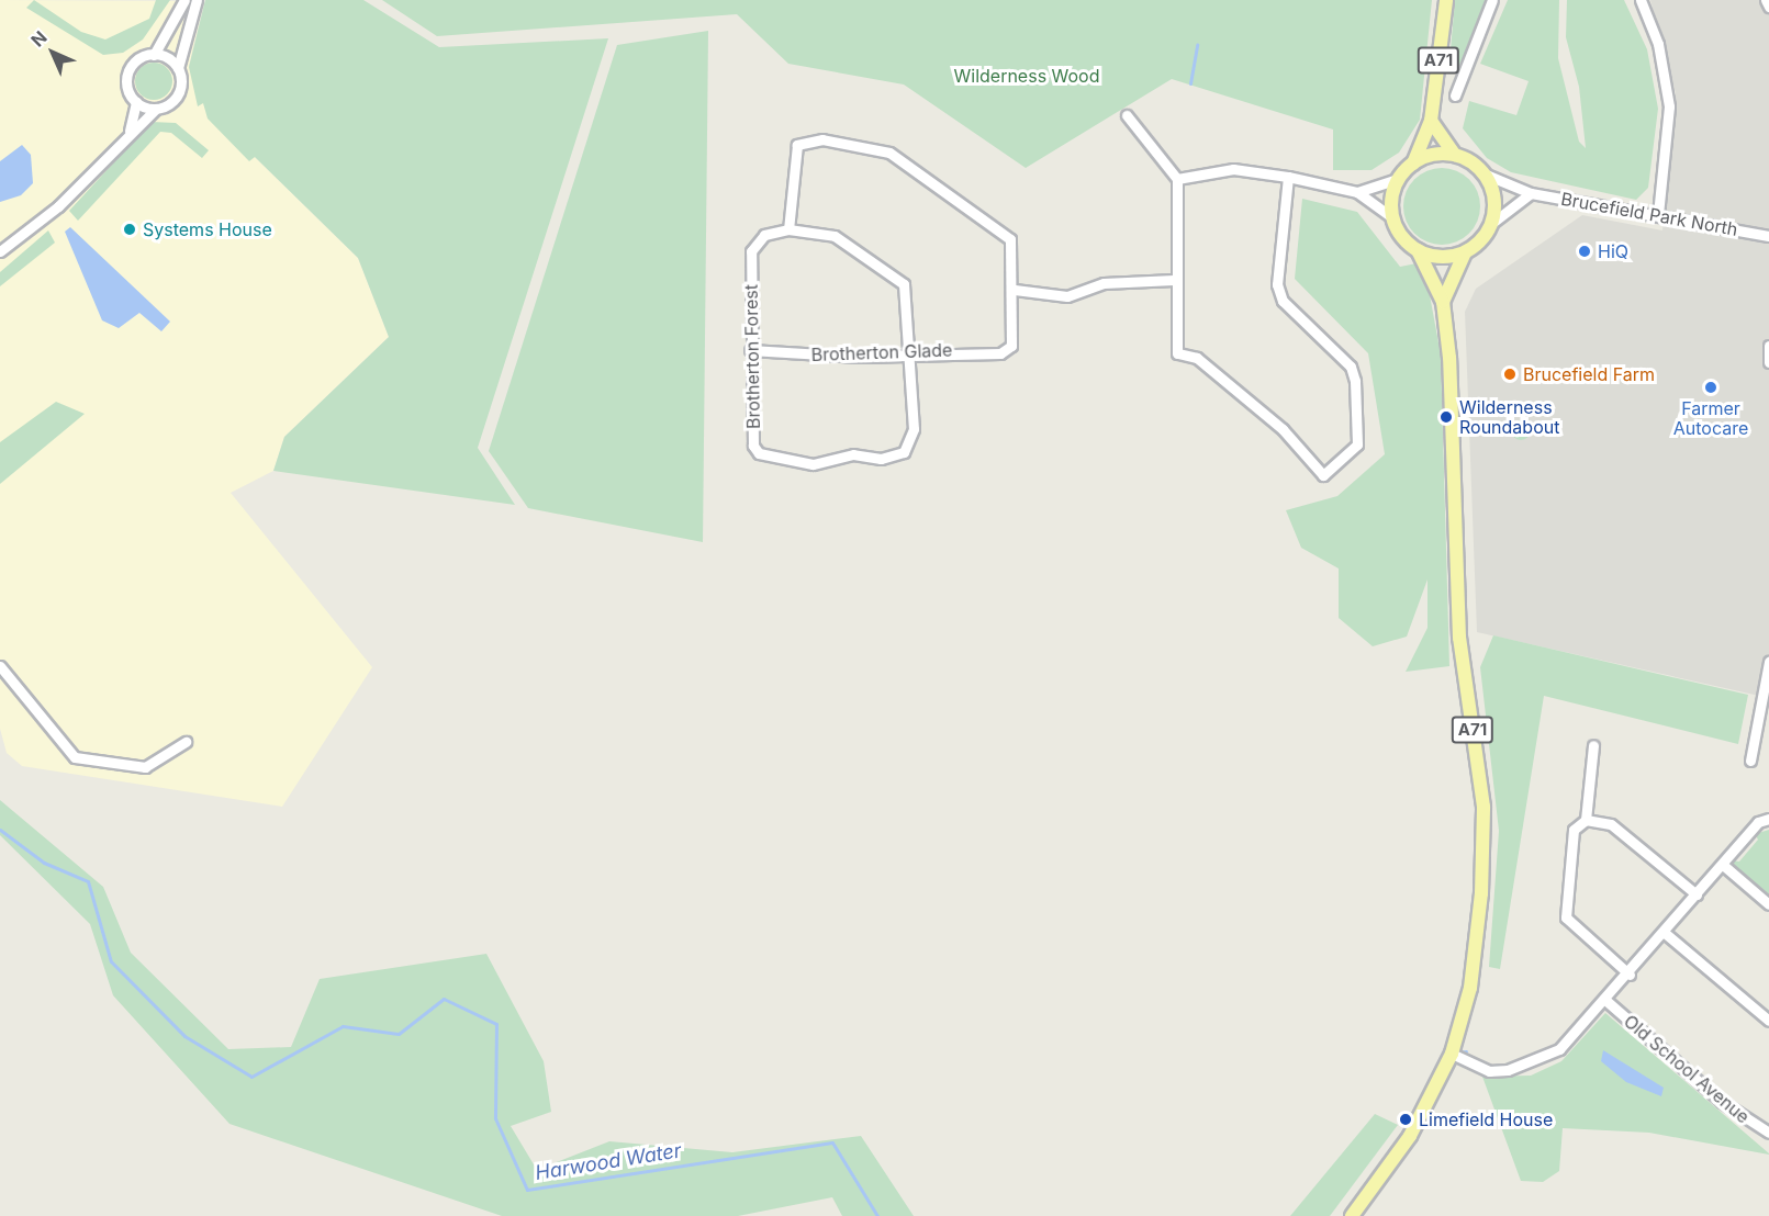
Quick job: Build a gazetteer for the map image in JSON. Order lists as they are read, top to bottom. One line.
{"streets":{"main road":["A71"],"street":["Brucefield Park North","Brotherton Glade","Brotherton Forest","Old School Avenue"]},"crossings":[["A71","Brucefield Park North"],["A71","Old School Avenue"],["Brotherton Glade","Brotherton Forest"]],"water":["Harwood Water"],"parks":["Wilderness Wood"],"places":["Systems House","HiQ","Brucefield Farm","Farmer Autocare","Wilderness Roundabout","Limefield House"],"north":"top left"}
